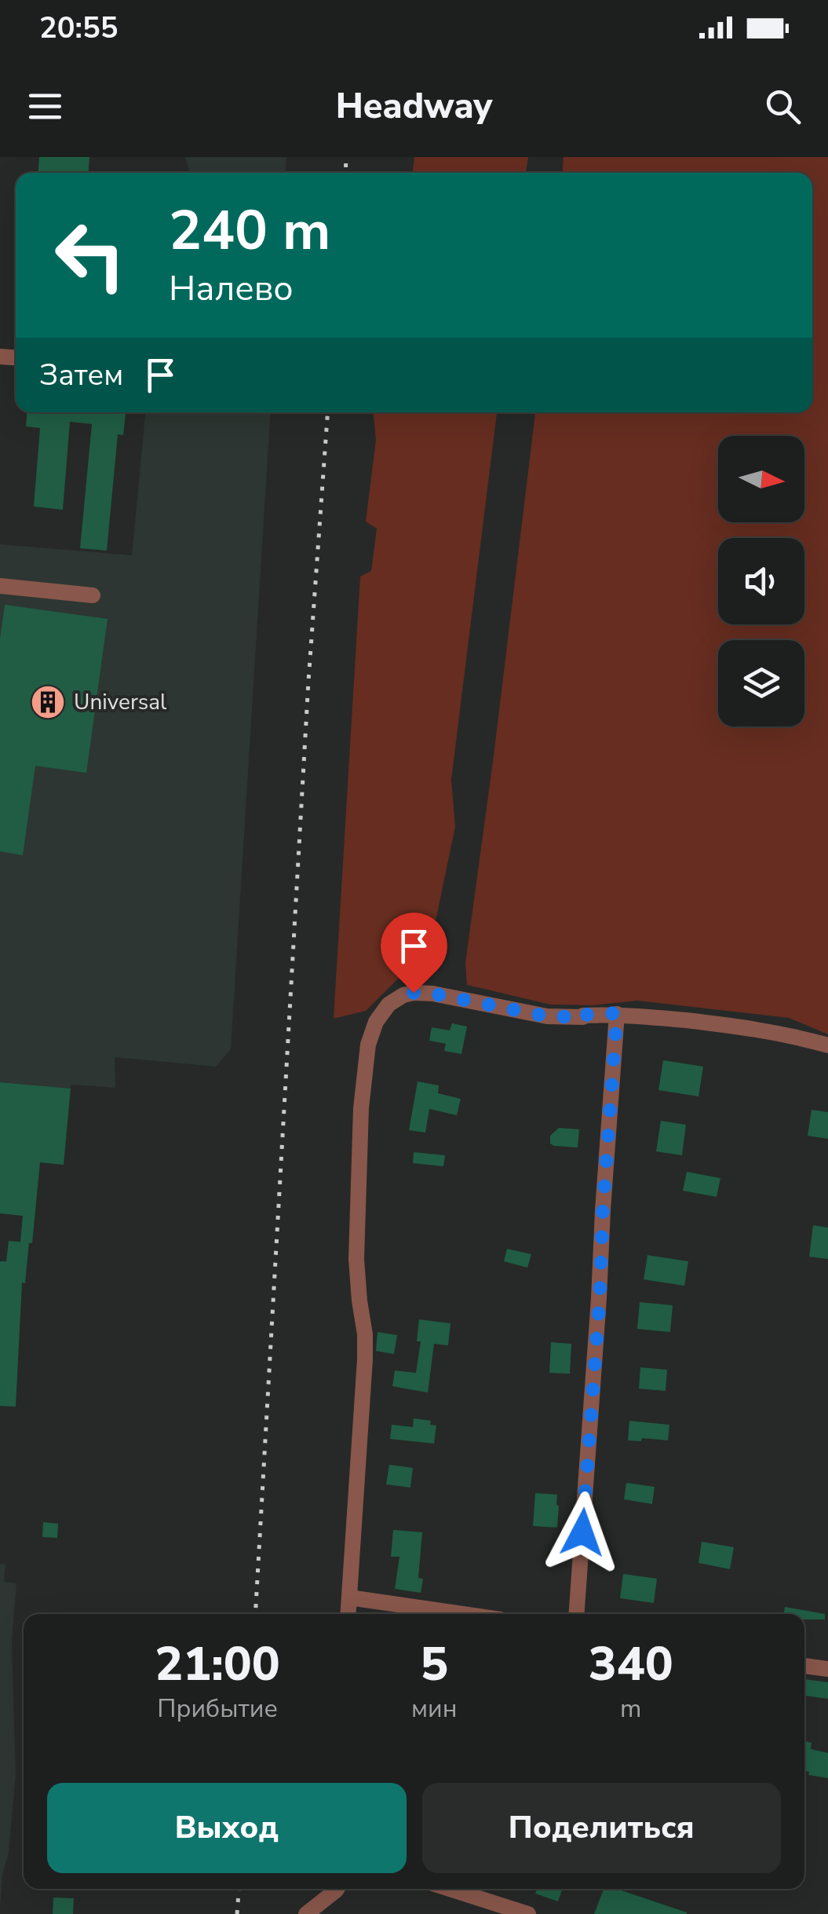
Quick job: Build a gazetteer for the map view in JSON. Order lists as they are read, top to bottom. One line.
{"places":{"building":["Universal"]},"north":"right","page":{"status":"20:55","header":"Headway","turn":["240 m","Налево"],"then":"Затем","eta":["21:00","Прибытие","5","мин","340","m"],"buttons":["Выход","Поделиться"]}}
